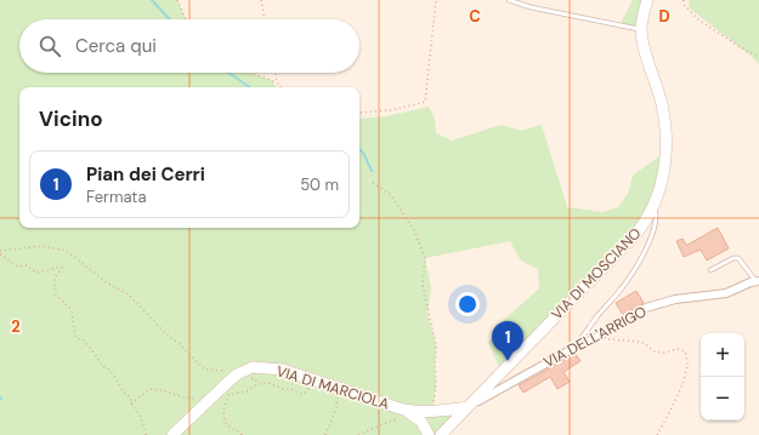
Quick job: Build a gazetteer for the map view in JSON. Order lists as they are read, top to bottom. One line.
{"streets":{"main road":["VIA DI MOSCIANO","VIA DI MARCIOLA"],"street":["VIA DELL'ARRIGO"]},"crossings":[["VIA DI MOSCIANO","VIA DELL'ARRIGO"],["VIA DI MOSCIANO","VIA DI MARCIOLA"],["VIA DELL'ARRIGO","VIA DI MARCIOLA"]],"page":{"search":"Cerca qui","heading":"Vicino","list":[{"mark":"1","name":"Pian dei Cerri","note":"Fermata","value":"50 m"}],"pins":"1","map_buttons":["+","−"]},"grid":{"columns":["C","D"],"rows":["2"]}}
